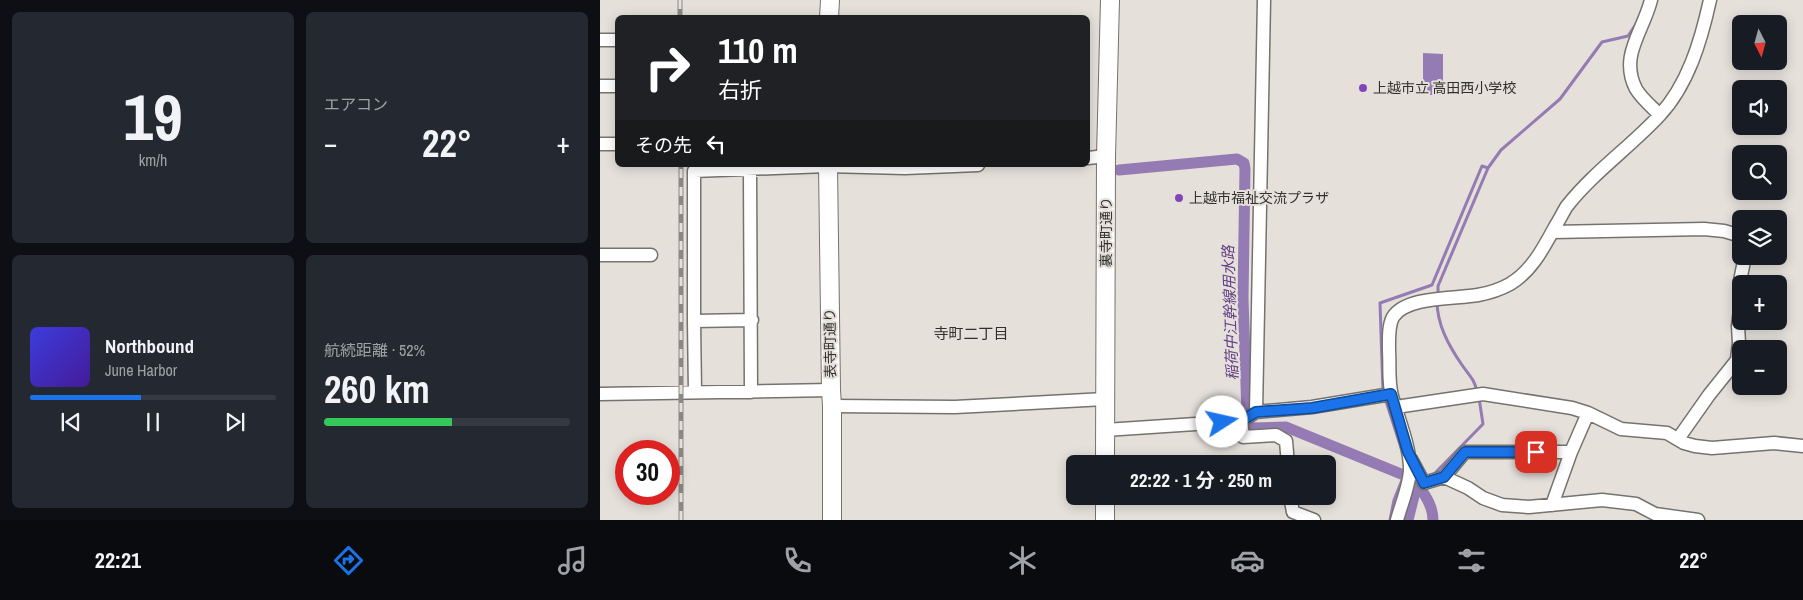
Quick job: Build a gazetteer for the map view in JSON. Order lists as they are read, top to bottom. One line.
{"streets":{"street":["裏寺町通り","表寺町通り"]},"districts":["寺町二丁目"],"water":["稲荷中江幹線用水路"],"places":["上越市立 高田西小学校","上越市福祉交流プラザ"],"north":"bottom","page":{"tile":[["19","km/h"],"エアコン",["航続距離 · 52%","260 km"]],"map_buttons":["+","−"],"turn":["110 m","右折"],"then":"その先","heat":["−","22°","+"],"song":["Northbound","June Harbor"],"limit":"30","trip":"22:22 · 1 分 · 250 m","tabs":["22:21","22°"]}}
